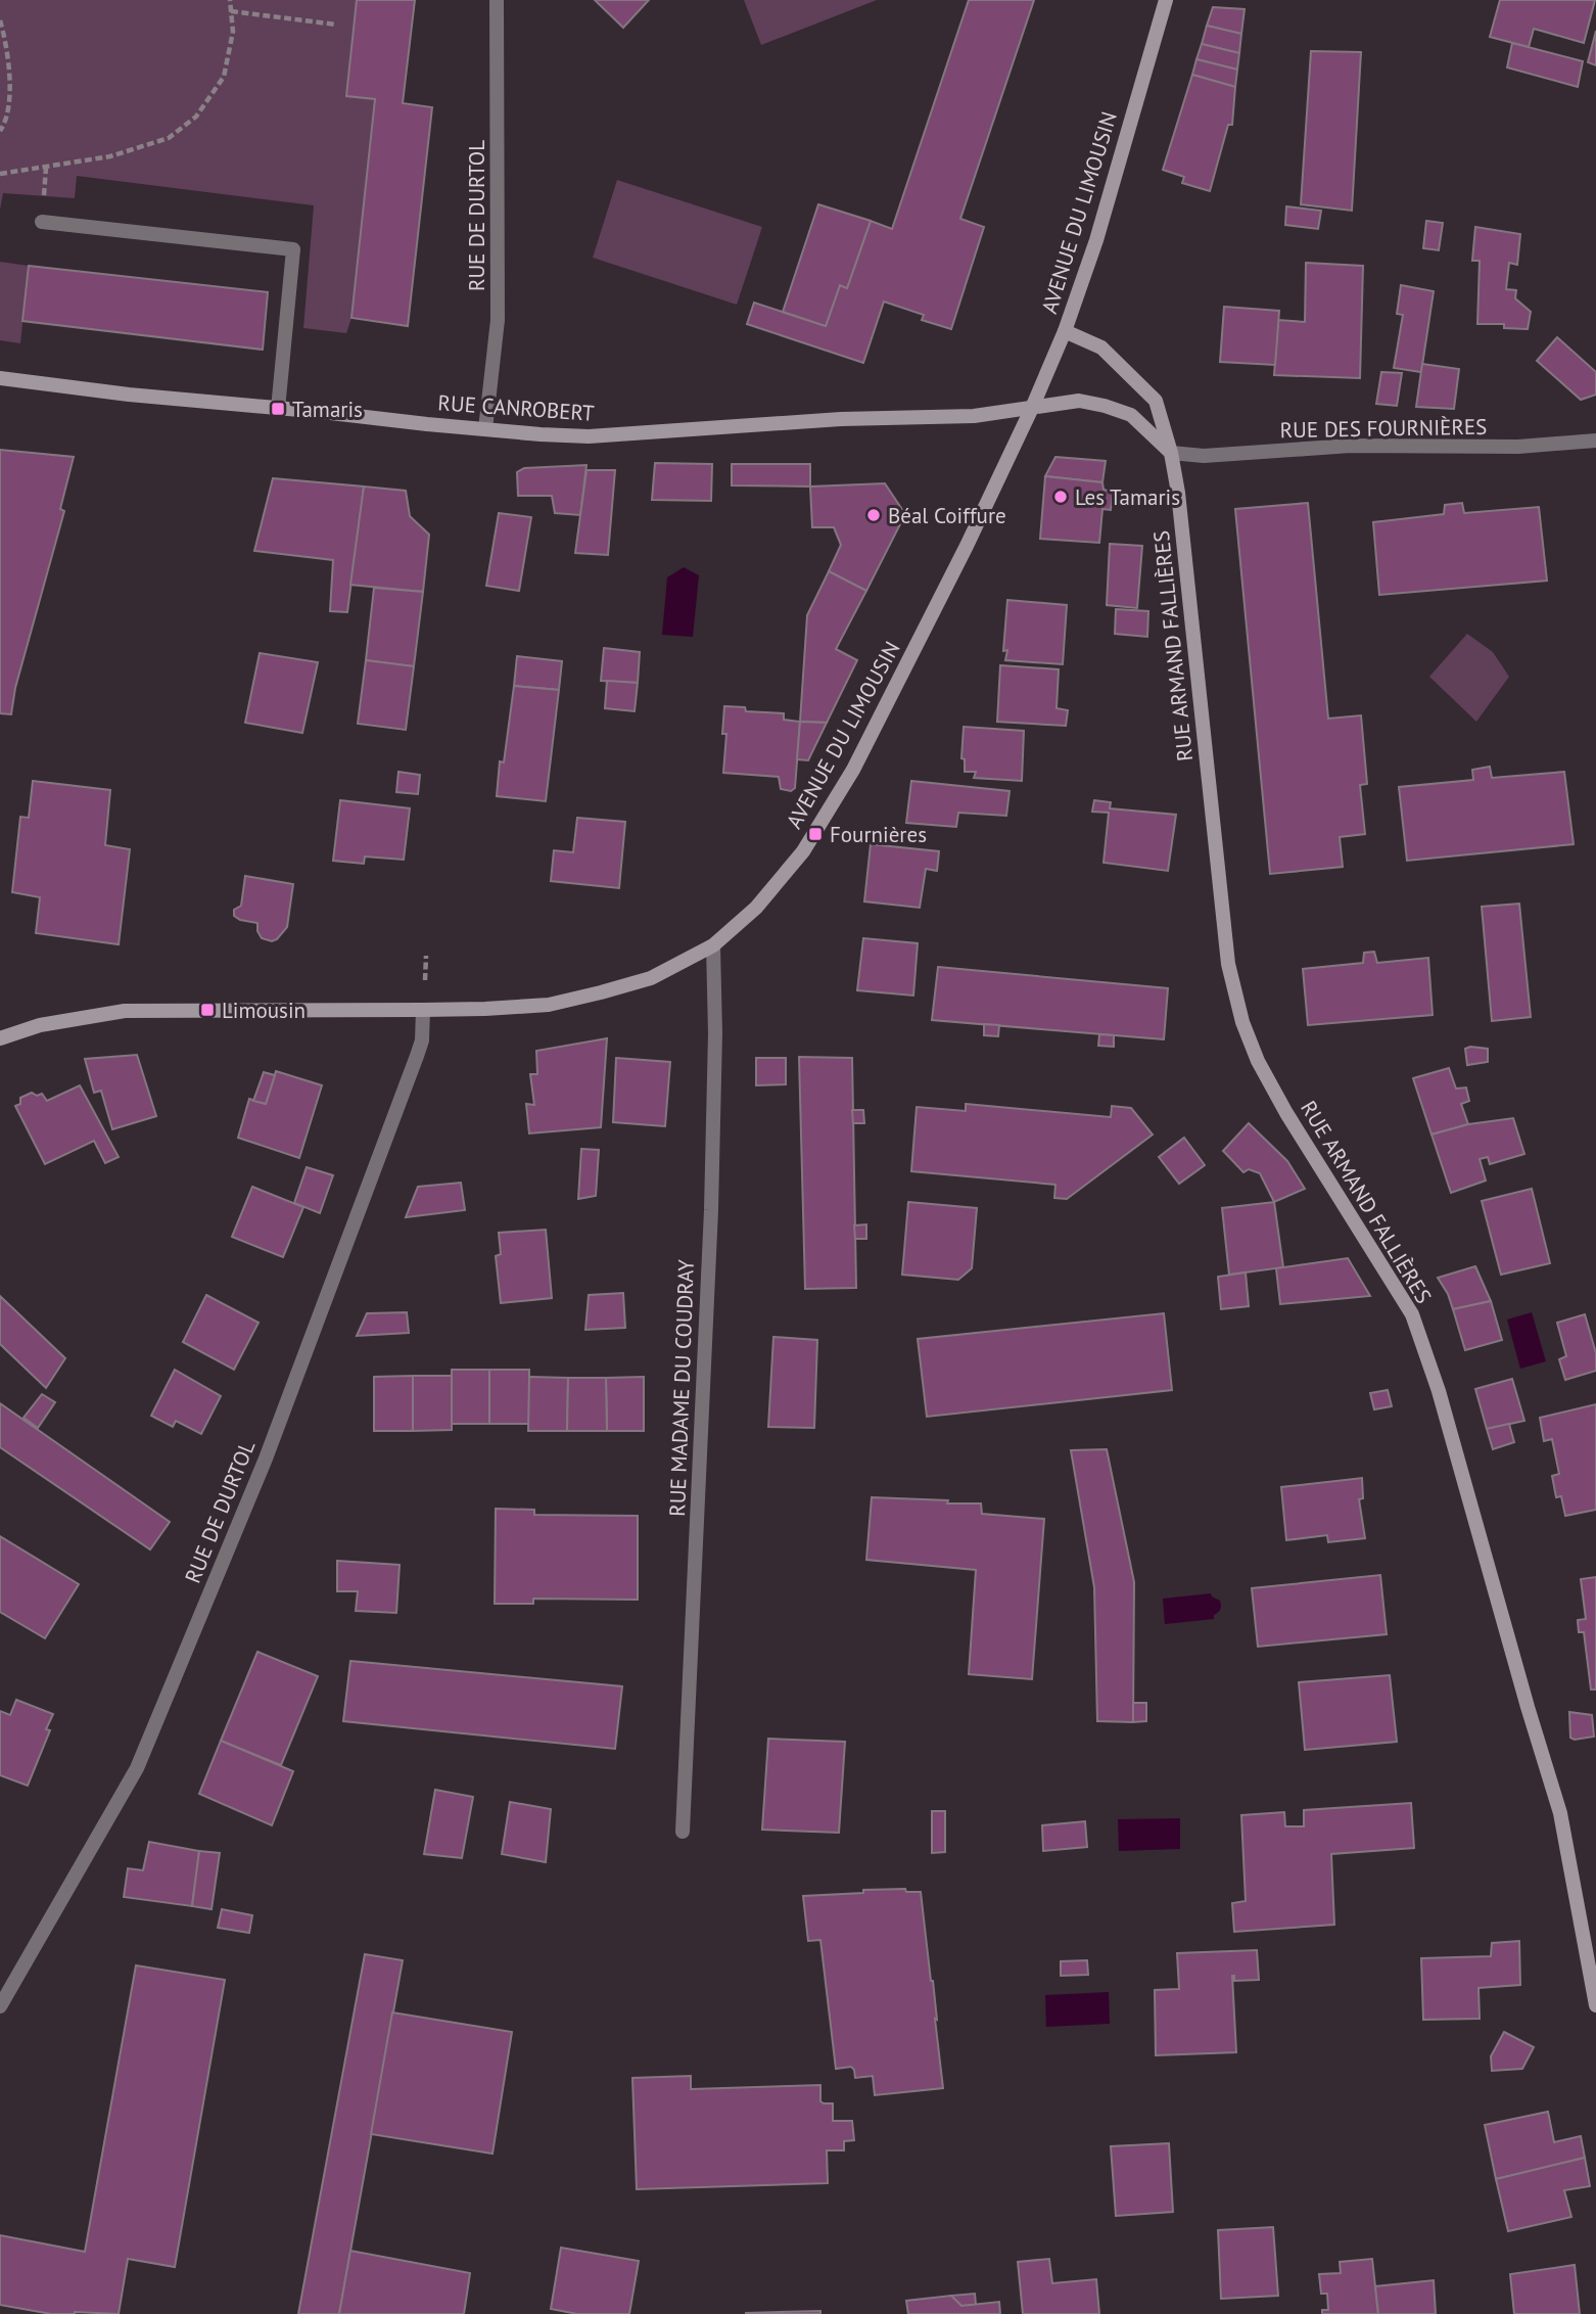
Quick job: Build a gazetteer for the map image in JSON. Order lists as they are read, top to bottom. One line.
{"streets":{"street":["AVENUE DU LIMOUSIN","RUE DE DURTOL","RUE CANROBERT","RUE DES FOURNIÈRES","RUE ARMAND FALLIÈRES","RUE MADAME DU COUDRAY"]},"crossings":[["AVENUE DU LIMOUSIN","RUE DE DURTOL"],["AVENUE DU LIMOUSIN","RUE CANROBERT"],["AVENUE DU LIMOUSIN","RUE ARMAND FALLIÈRES"],["AVENUE DU LIMOUSIN","RUE MADAME DU COUDRAY"],["RUE DE DURTOL","RUE CANROBERT"],["RUE DES FOURNIÈRES","RUE ARMAND FALLIÈRES"]],"places":{"transit":["Tamaris","Fournières","Limousin"],"other":["Les Tamaris","Béal Coiffure"]}}
